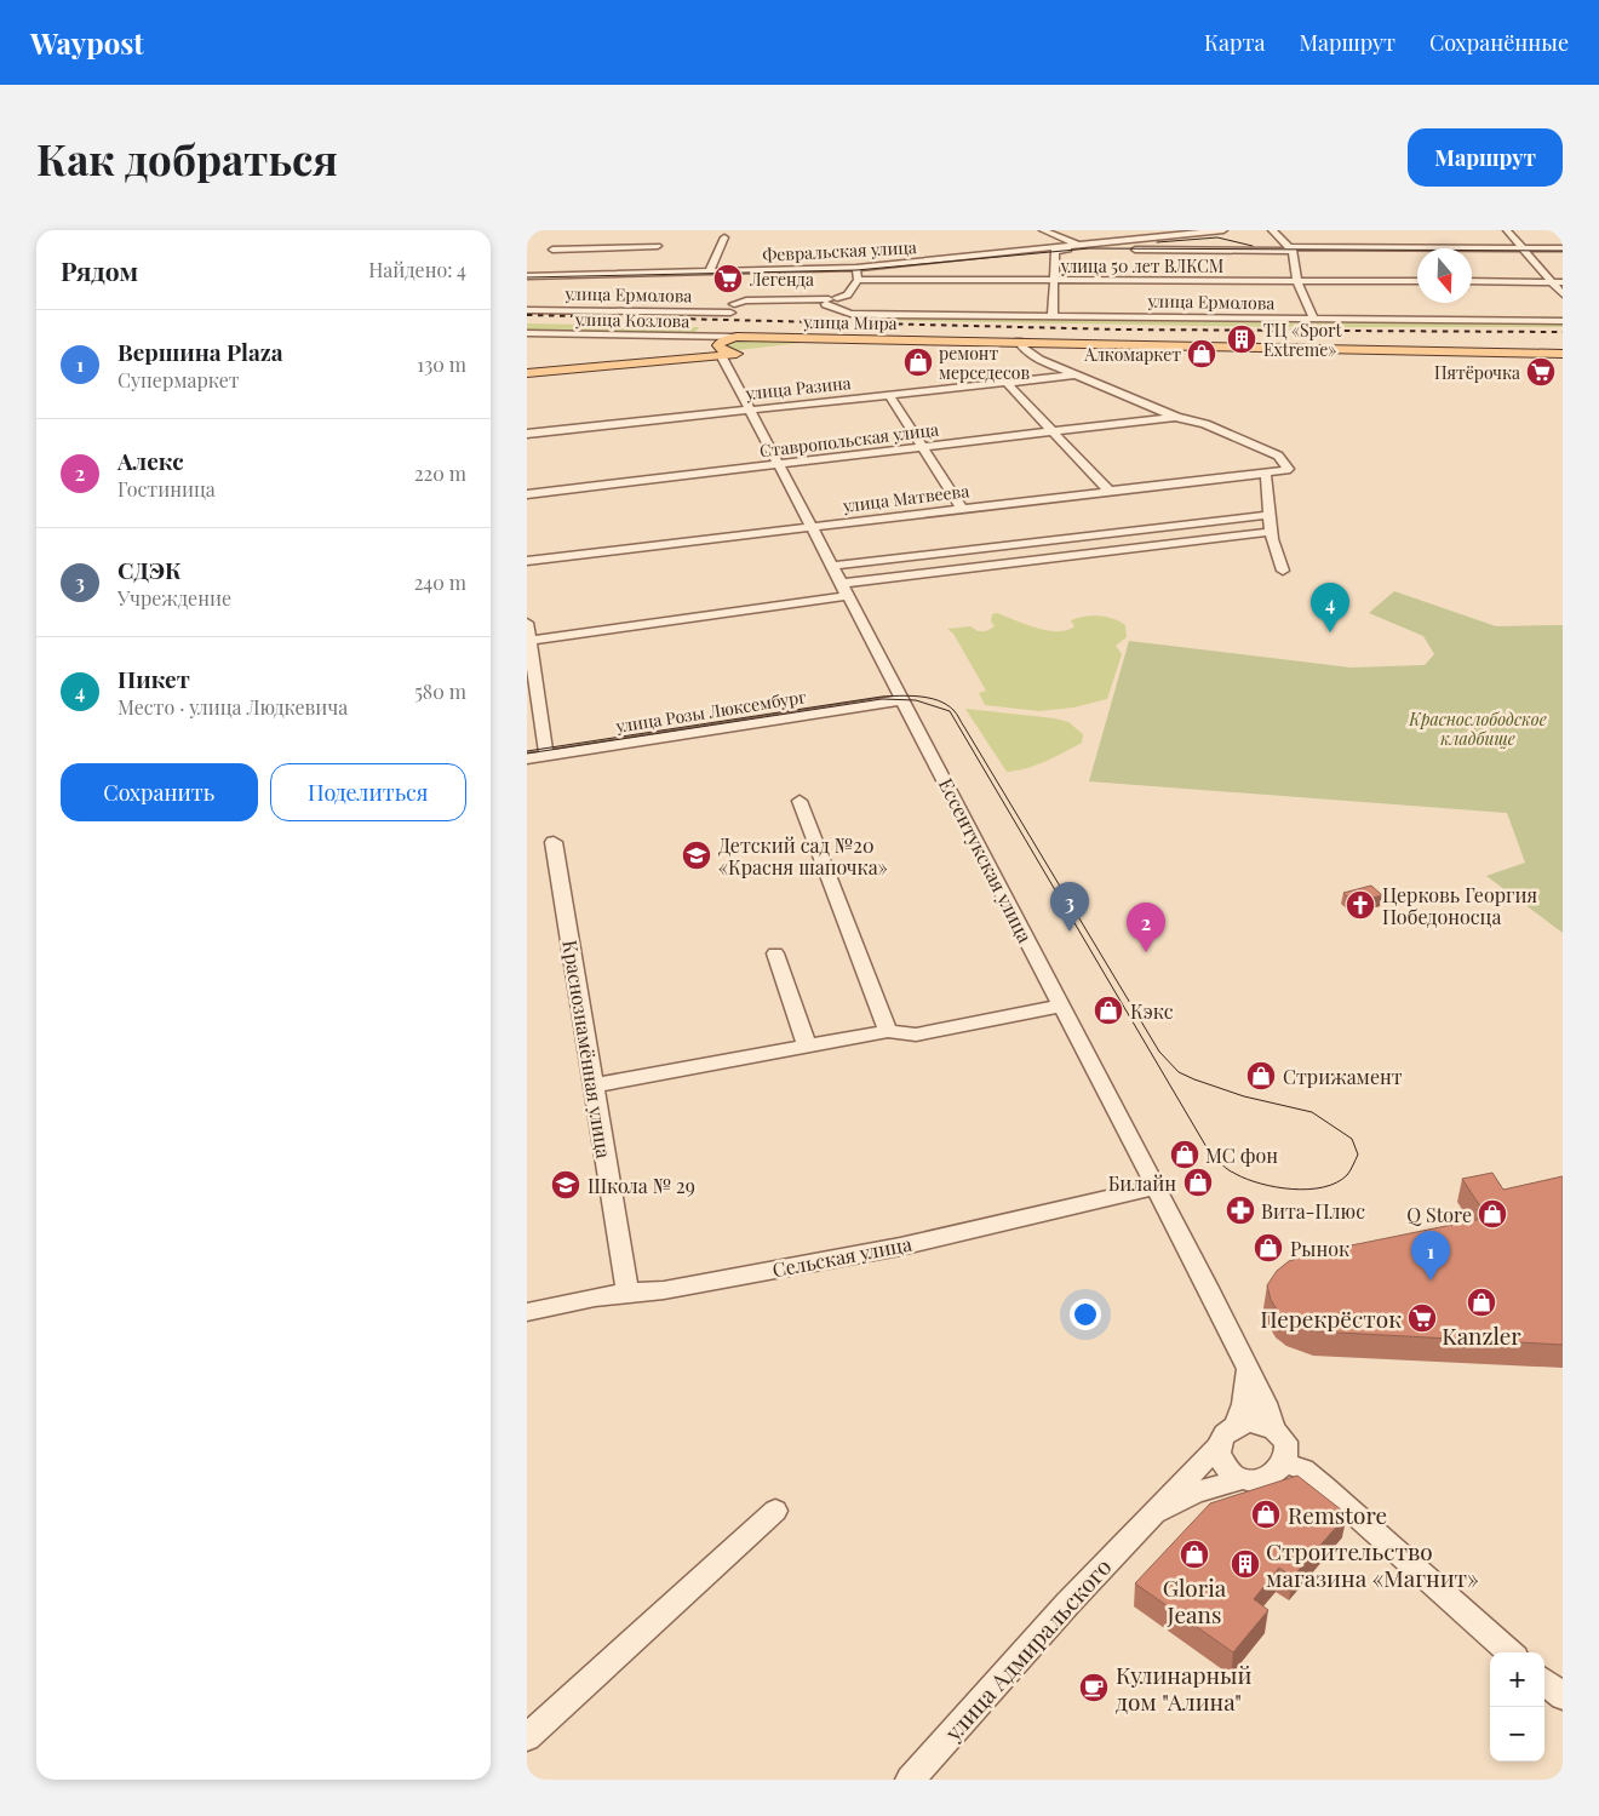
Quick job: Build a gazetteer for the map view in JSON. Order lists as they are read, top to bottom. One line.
{"streets":{"main road":["улица Мира"],"street":["Февральская улица","улица 50 лет ВЛКСМ","улица Ермолова","улица Козлова","улица Разина","Ставропольская улица","улица Матвеева","улица Розы Люксембург","Ессентукская улица","Краснознамённая улица","Сельская улица","улица Адмиральского"]},"crossings":[["Февральская улица","улица 50 лет ВЛКСМ"],["улица Козлова","улица Мира"],["улица Козлова","Ессентукская улица"],["улица Мира","Ессентукская улица"],["улица Разина","Ессентукская улица"],["Ставропольская улица","улица Матвеева"],["Ставропольская улица","Ессентукская улица"],["улица Матвеева","Ессентукская улица"],["улица Розы Люксембург","Ессентукская улица"],["Ессентукская улица","Сельская улица"],["Ессентукская улица","улица Адмиральского"],["Краснознамённая улица","Сельская улица"]],"parks":["Краснослободское кладбище"],"places":{"supermarket":["Легенда","Пятёрочка","Перекрёсток"],"building":["ТЦ «Sport Extreme»","Строительство магазина «Магнит»"],"shop":["Алкомаркет","ремонт мерседесов","Кэкс","Стрижамент","МС фон","Билайн","Q Store","Рынок","Kanzler","Remstore","Gloria Jeans"],"school or university":["Детский сад №20 «Красня шапочка»","Школа № 29"],"church":["Церковь Георгия Победоносца"],"pharmacy":["Вита-Плюс"],"cafe":["Кулинарный дом \"Алина\""]},"north":"bottom","page":{"header":"Waypost","nav":["Карта","Маршрут","Сохранённые"],"buttons":["Маршрут",["Сохранить","Поделиться"]],"title":"Как добраться","heading":["Рядом","Найдено: 4"],"list":[{"mark":"1","name":"Вершина Plaza","note":"Супермаркет","value":"130 m"},{"mark":"2","name":"Алекс","note":"Гостиница","value":"220 m"},{"mark":"3","name":"СДЭК","note":"Учреждение","value":"240 m"},{"mark":"4","name":"Пикет","note":"Место · улица Людкевича","value":"580 m"}],"pins":["4","3","2","1"],"map_buttons":["+","−"]}}
